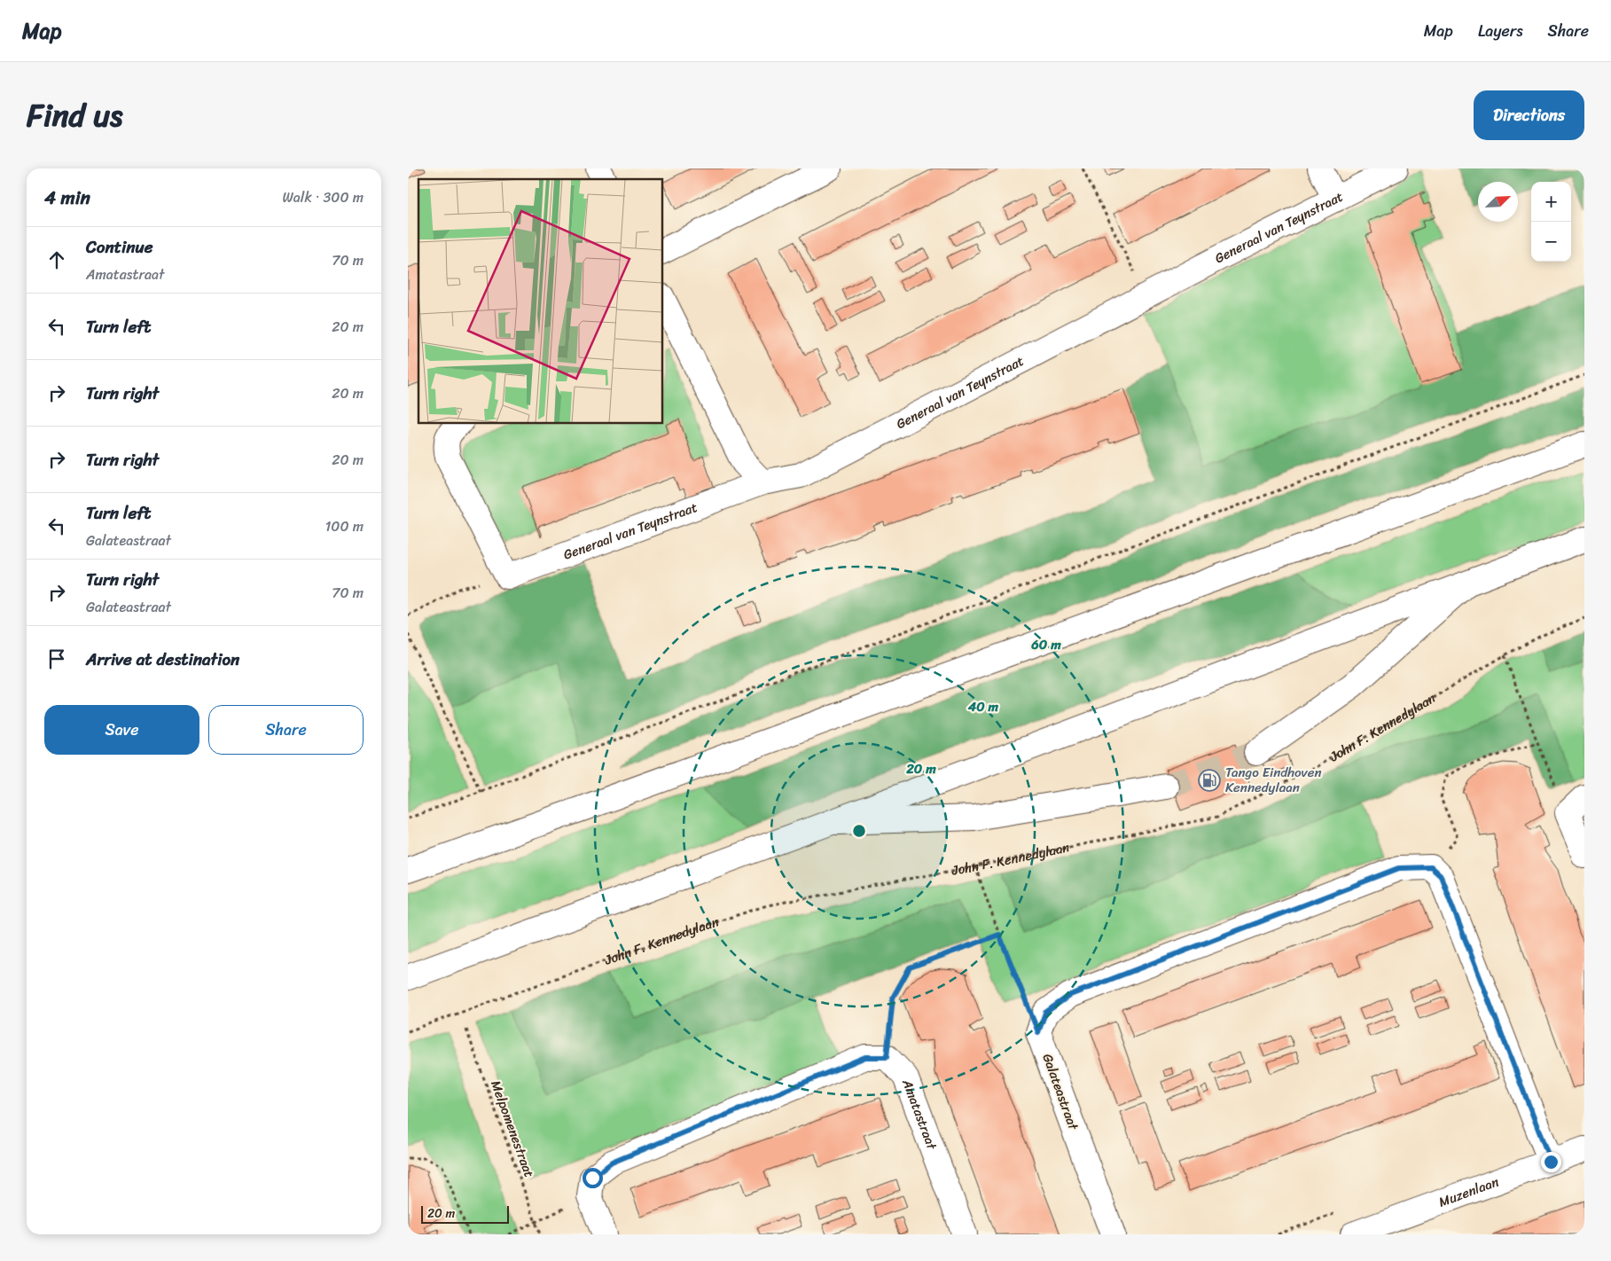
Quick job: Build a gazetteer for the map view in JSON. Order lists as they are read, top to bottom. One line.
{"streets":{"street":["Generaal van Teynstraat","Galateastraat","Amatastraat","Muzenlaan"],"path":["John F. Kennedylaan","Melpomenestraat"]},"places":{"fuel station":["Tango Eindhoven Kennedylaan"]},"scale_bar":"20 m","north":"top right","page":{"header":"Map","nav":["Map","Layers","Share"],"title":"Find us","buttons":["Directions",["Save","Share"]],"heading":["4 min","Walk · 300 m"],"map_buttons":["+","−"],"list":[["Continue","Amatastraat","70 m"],["Turn left","20 m"],["Turn right","20 m"],["Turn right","20 m"],["Turn left","Galateastraat","100 m"],["Turn right","Galateastraat","70 m"],"Arrive at destination"],"scale":"20 m"},"rings":["60 m","40 m","20 m"]}
